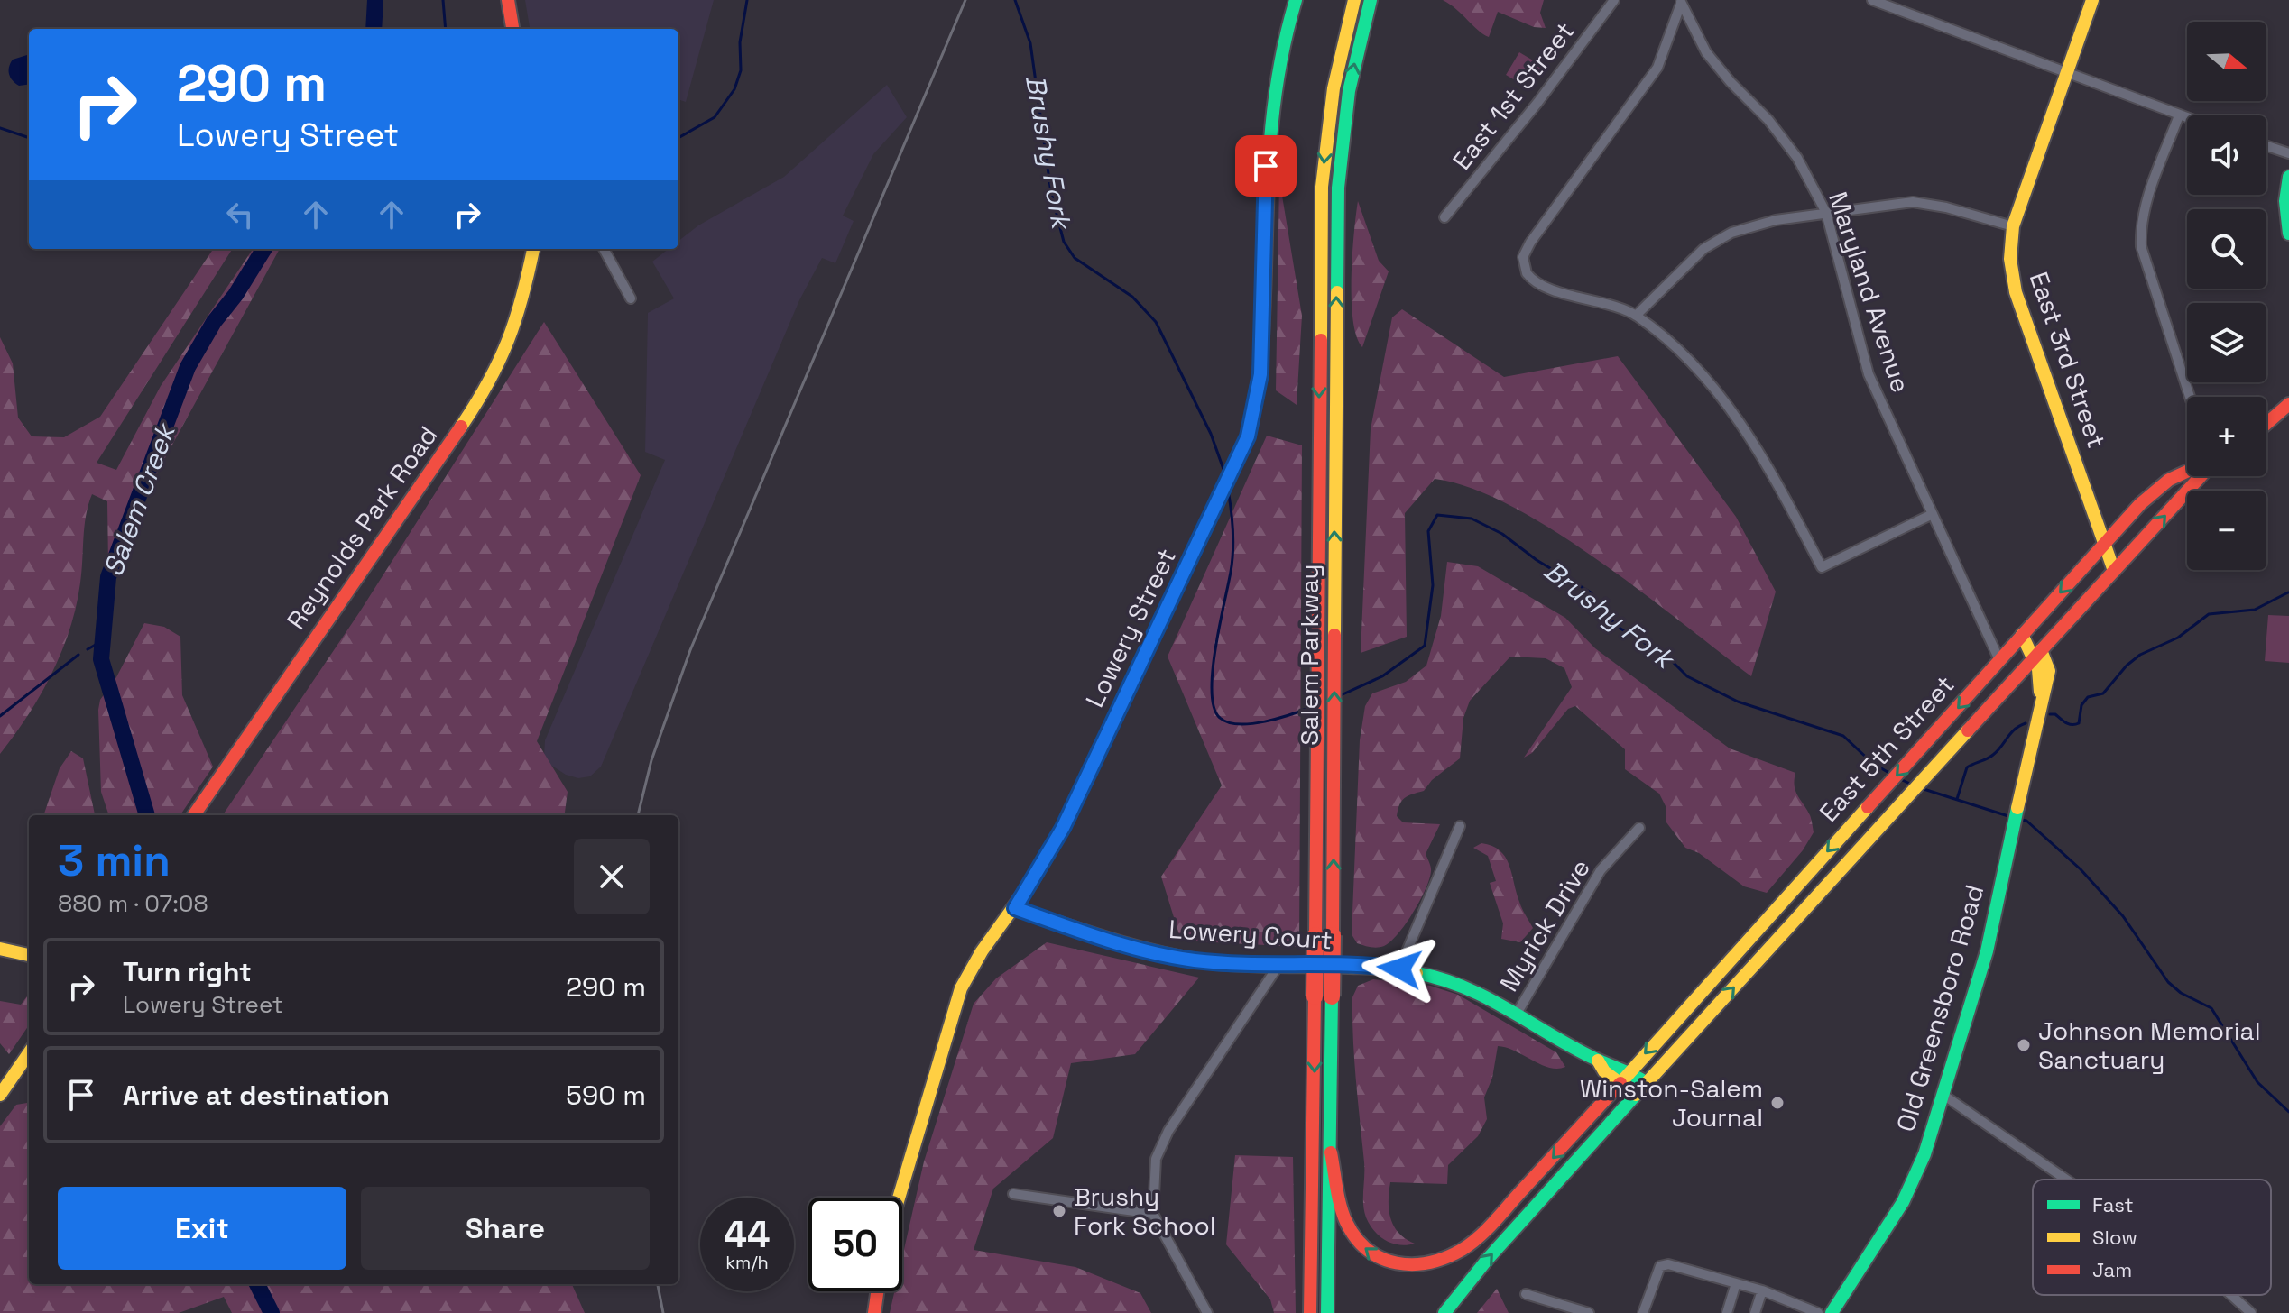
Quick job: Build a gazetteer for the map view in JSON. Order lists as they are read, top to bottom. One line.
{"streets":{"main road":["East 3rd Street","Reynolds Park Road","Lowery Street","Salem Parkway","East 5th Street","Lowery Court","Old Greensboro Road"],"street":["East 1st Street","Maryland Avenue","Myrick Drive"]},"crossings":[["Maryland Avenue","East 5th Street"],["East 3rd Street","East 5th Street"],["Lowery Street","Lowery Court"],["Salem Parkway","East 5th Street"],["East 5th Street","Lowery Court"],["East 5th Street","Old Greensboro Road"],["Myrick Drive","Lowery Court"]],"water":["Brushy Fork","Salem Creek"],"places":["Johnson Memorial Sanctuary","Winston-Salem Journal","Brushy Fork School"],"legend":["Fast","Slow","Jam"],"north":"right","page":{"map_buttons":["+","−"],"turn":["290 m","Lowery Street"],"heading":["3 min","880 m · 07:08"],"list":[{"name":"Turn right","note":"Lowery Street","value":"290 m"},{"name":"Arrive at destination","value":"590 m"}],"buttons":["Exit","Share"],"speed":"44 km/h","limit":"50"}}
